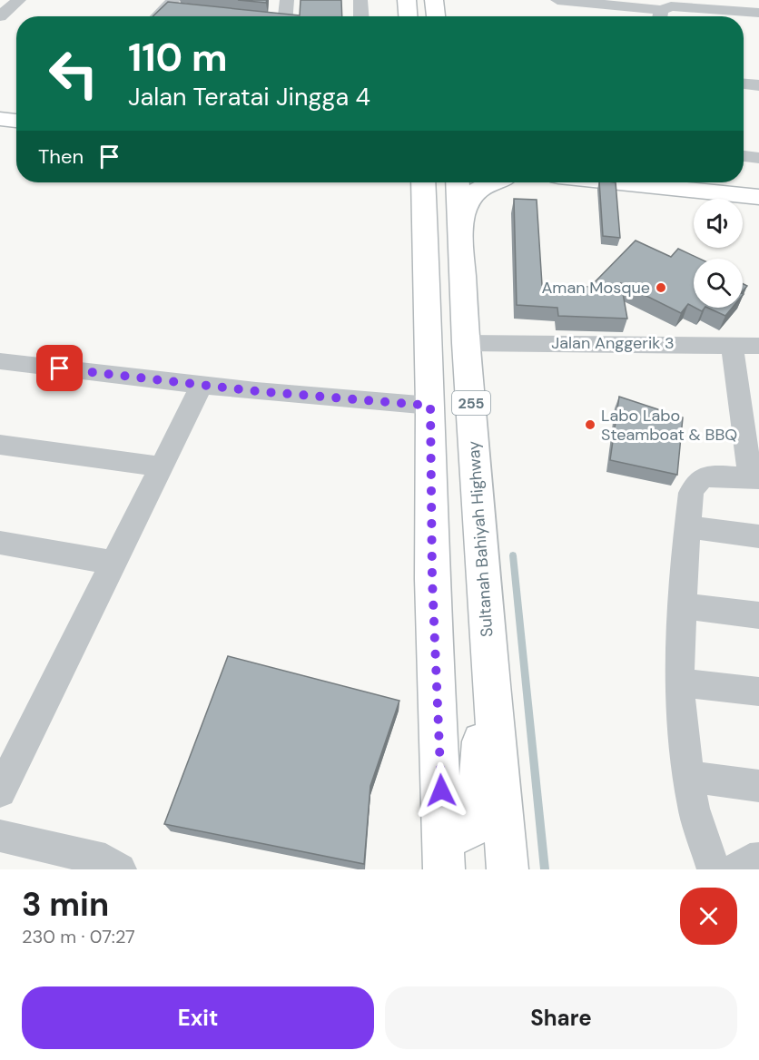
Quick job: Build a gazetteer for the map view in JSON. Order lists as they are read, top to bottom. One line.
{"streets":{"main road":["255","Sultanah Bahiyah Highway"],"street":["Jalan Anggerik 3"]},"crossings":[["Jalan Anggerik 3","Sultanah Bahiyah Highway"]],"places":["Aman Mosque","Labo Labo Steamboat & BBQ"],"page":{"turn":["110 m","Jalan Teratai Jingga 4"],"then":"Then","heading":["3 min","230 m · 07:27"],"buttons":["Exit","Share"]}}
